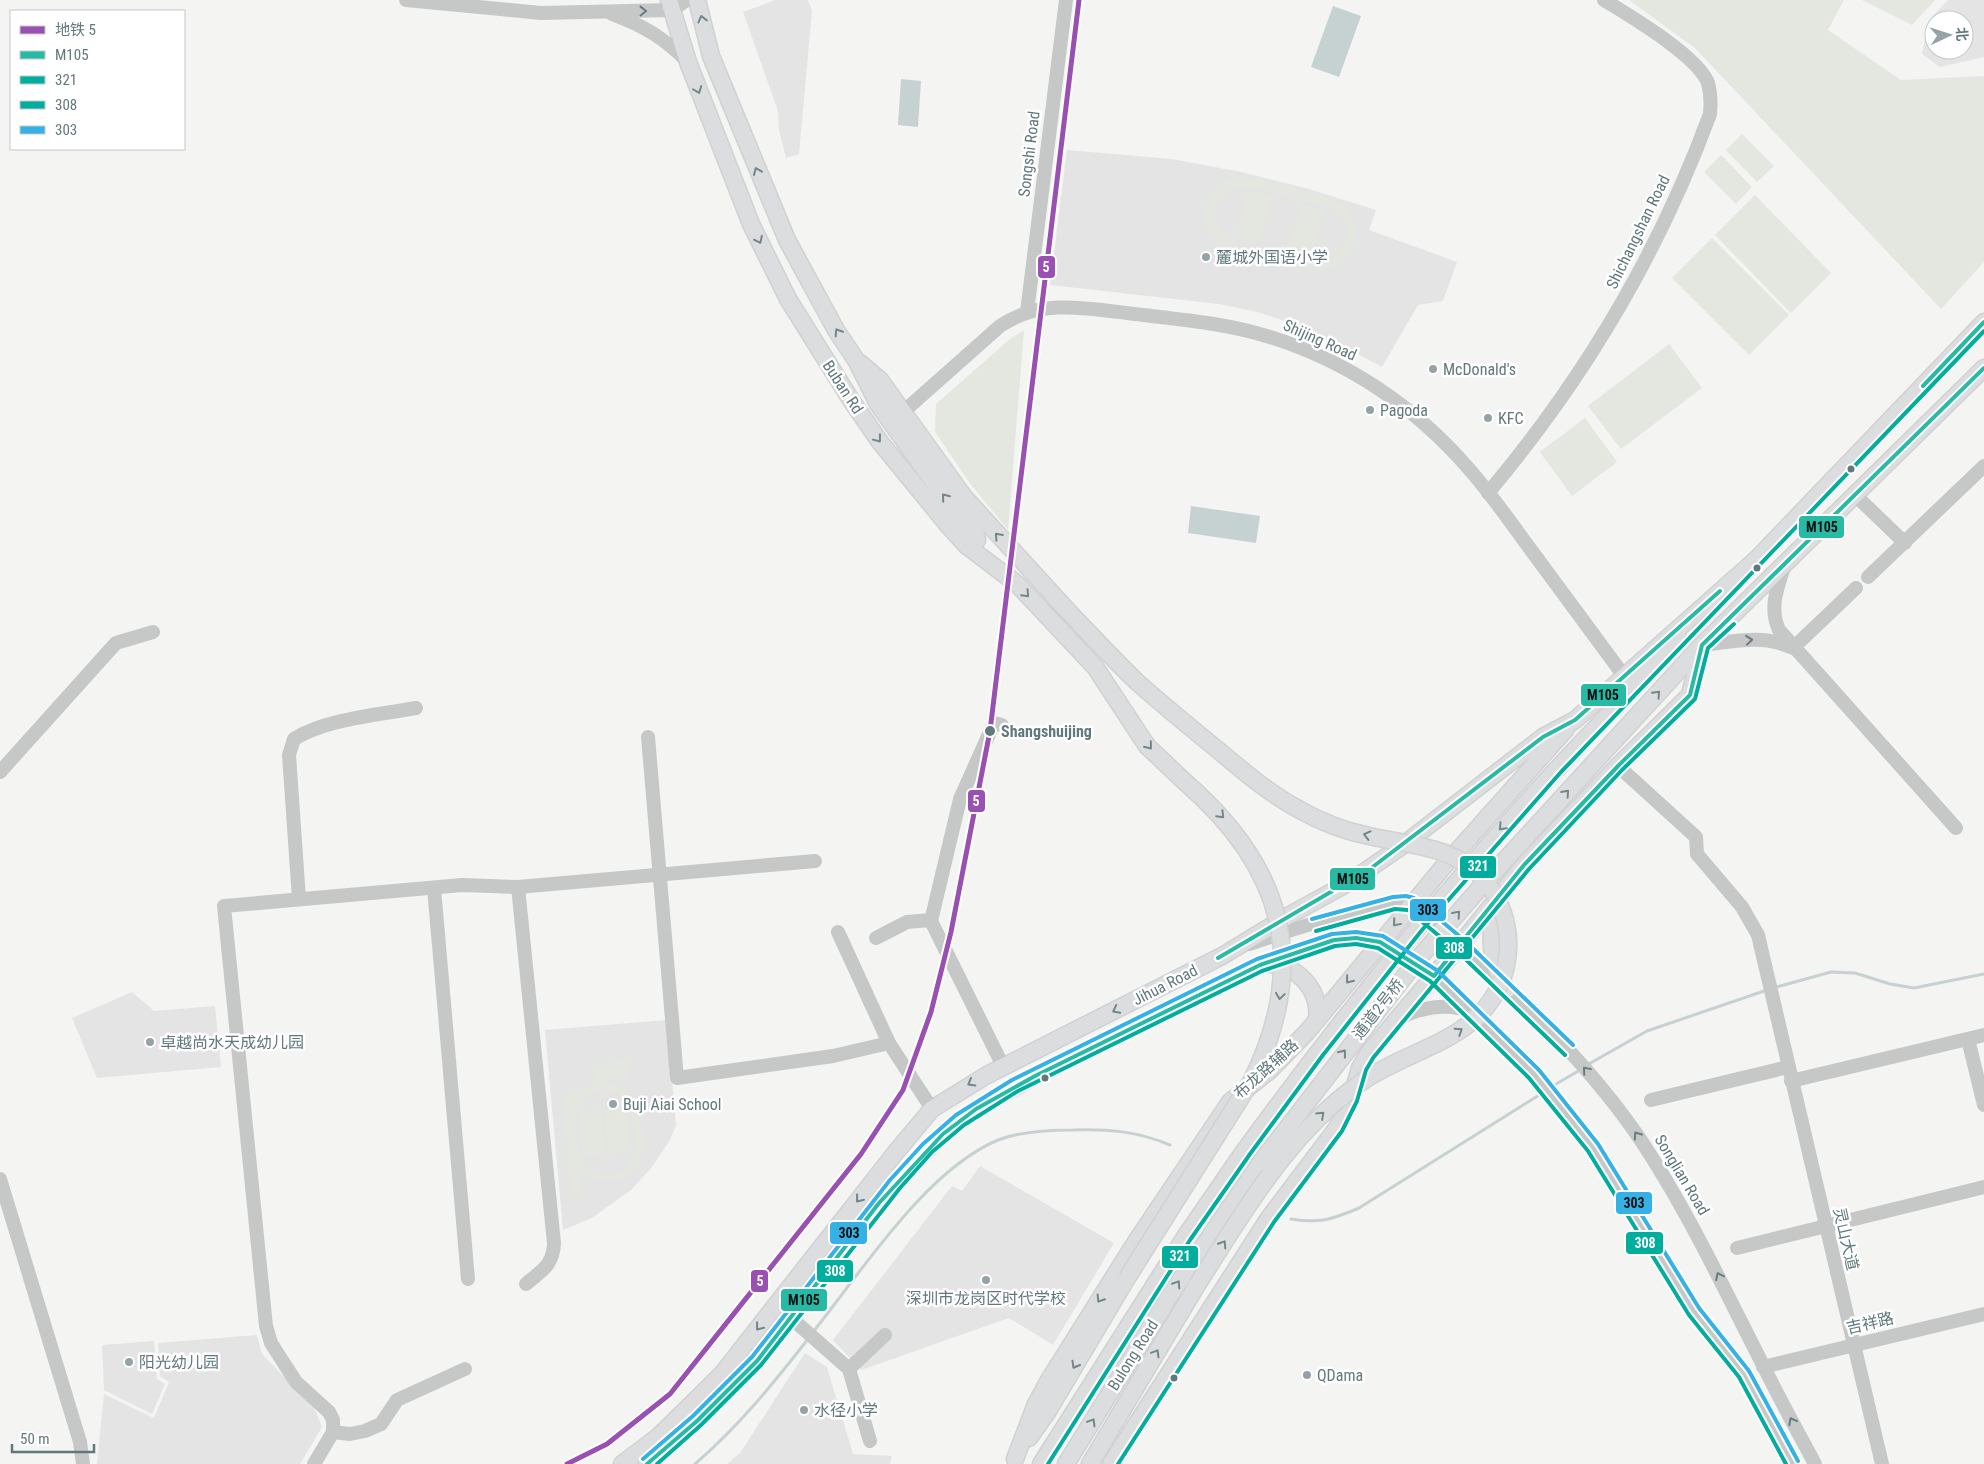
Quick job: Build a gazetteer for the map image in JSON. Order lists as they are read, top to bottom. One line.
{"streets":{"main road":["Buban Rd","Jihua Road","通道2号桥","布龙路辅路","Bulong Road"],"street":["Songshi Road","Shichangshan Road","Shijing Road","Songlian Road","灵山大道","吉祥路"]},"crossings":[["Songshi Road","Shijing Road"],["Shichangshan Road","Shijing Road"],["Shijing Road","Jihua Road"],["Buban Rd","布龙路辅路"],["Jihua Road","通道2号桥"],["Jihua Road","布龙路辅路"],["通道2号桥","Bulong Road"],["布龙路辅路","Songlian Road"],["Songlian Road","吉祥路"],["灵山大道","吉祥路"]],"places":["麓城外国语小学","McDonald's","Pagoda","KFC","Shangshuijing","卓越尚水天成幼儿园","Buji Aiai School","深圳市龙岗区时代学校","阳光幼儿园","QDama","水径小学"],"lines":["metro line 5","transit line M105","transit line 321","transit line 303","transit line 308"],"legend":["地铁 5","M105","321","308","303"],"scale_bar":"50 m","north":"right"}
